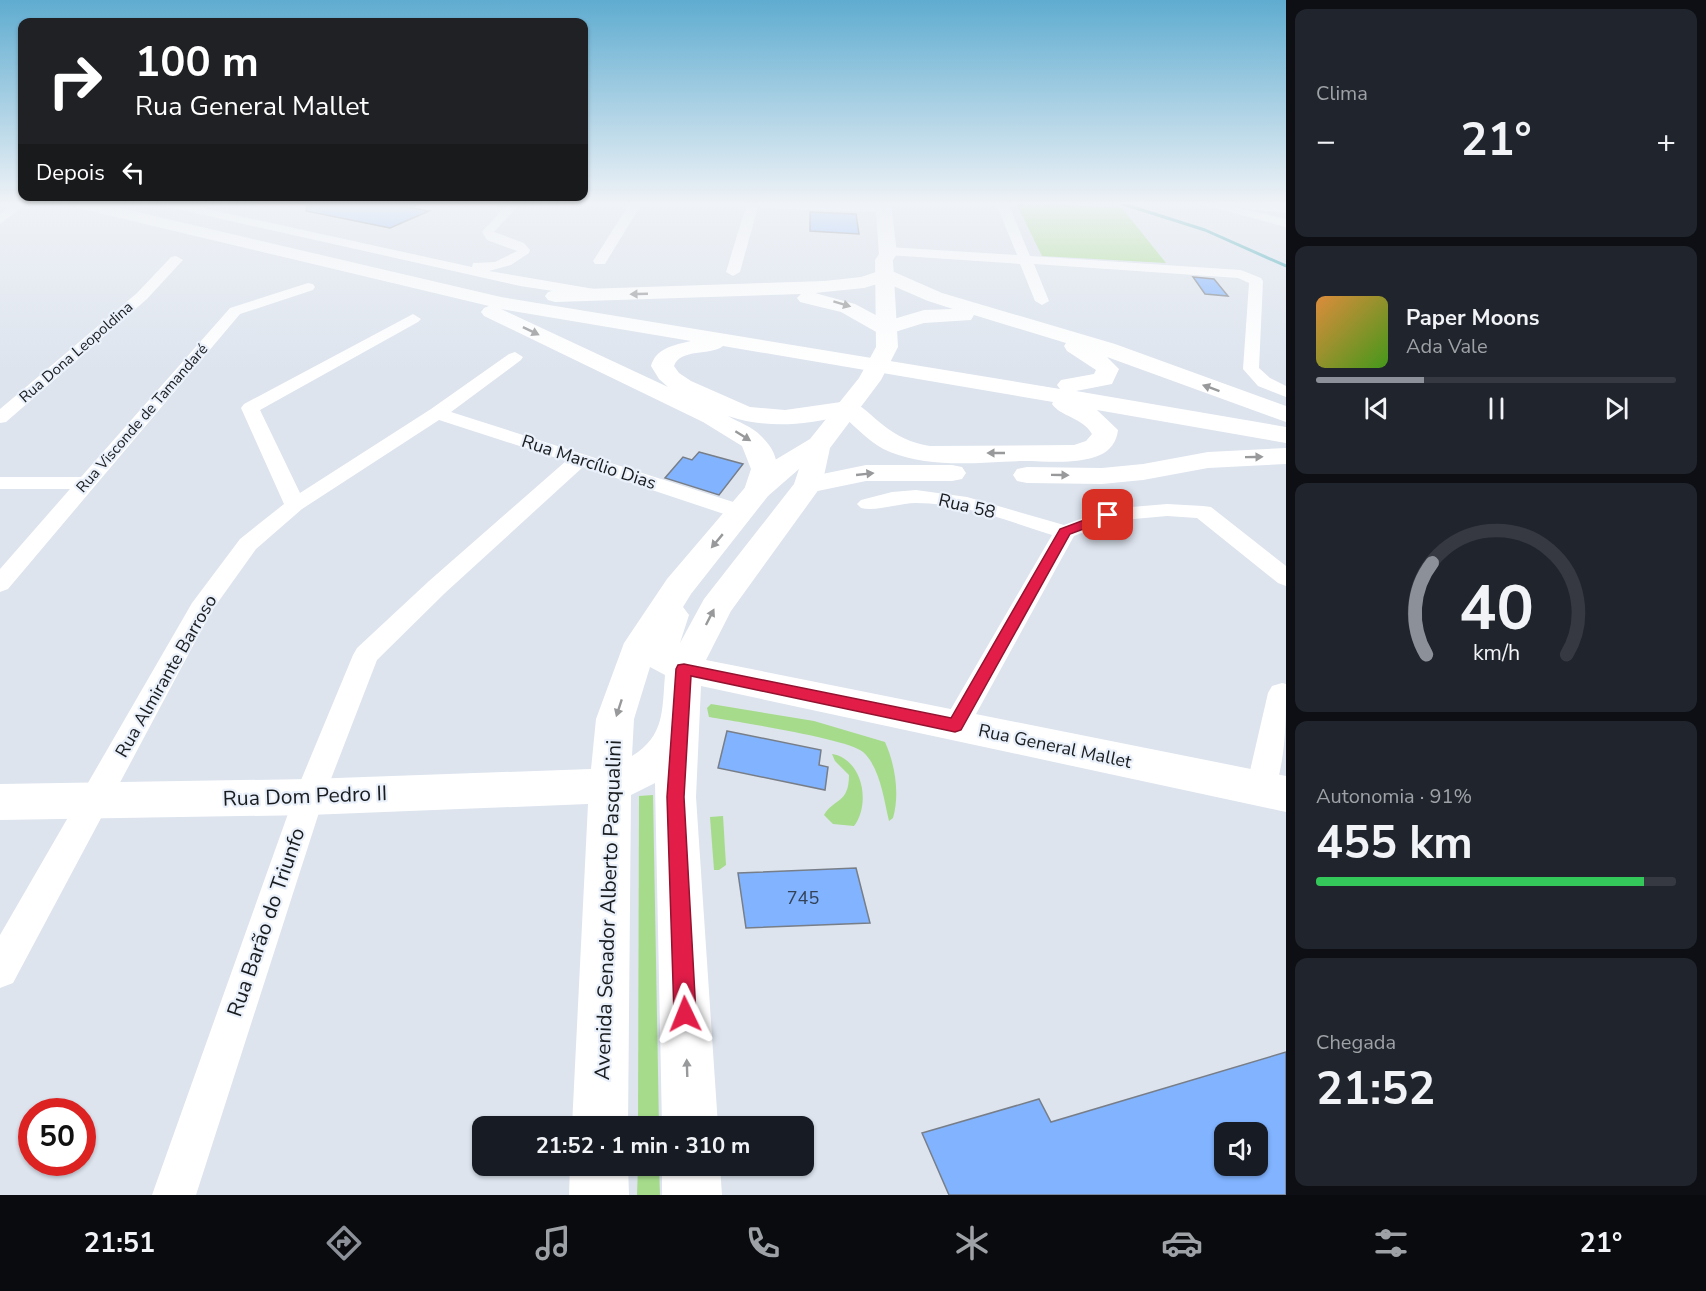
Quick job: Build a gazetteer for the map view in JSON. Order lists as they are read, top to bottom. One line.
{"streets":{"main road":["Rua General Mallet","Rua Dom Pedro II","Avenida Senador Alberto Pasqualini"],"street":["Rua Dona Leopoldina","Rua Visconde de Tamandaré","Rua Marcílio Dias","Rua 58","Rua Almirante Barroso","Rua Barão do Triunfo"]},"crossings":[["Rua Marcílio Dias","Rua Almirante Barroso"],["Rua Marcílio Dias","Avenida Senador Alberto Pasqualini"],["Rua Marcílio Dias","Rua Barão do Triunfo"],["Rua Almirante Barroso","Rua Dom Pedro II"],["Rua General Mallet","Avenida Senador Alberto Pasqualini"],["Rua Dom Pedro II","Avenida Senador Alberto Pasqualini"],["Rua Dom Pedro II","Rua Barão do Triunfo"]],"house_numbers":["745"],"page":{"tile":["Clima",["Autonomia · 91%","455 km"],["Chegada","21:52"]],"turn":["100 m","Rua General Mallet"],"heat":["−","21°","+"],"then":"Depois","song":["Paper Moons","Ada Vale"],"limit":"50","trip":"21:52 · 1 min · 310 m","tabs":["21:51","21°"],"gauge":["40","km/h"]}}
